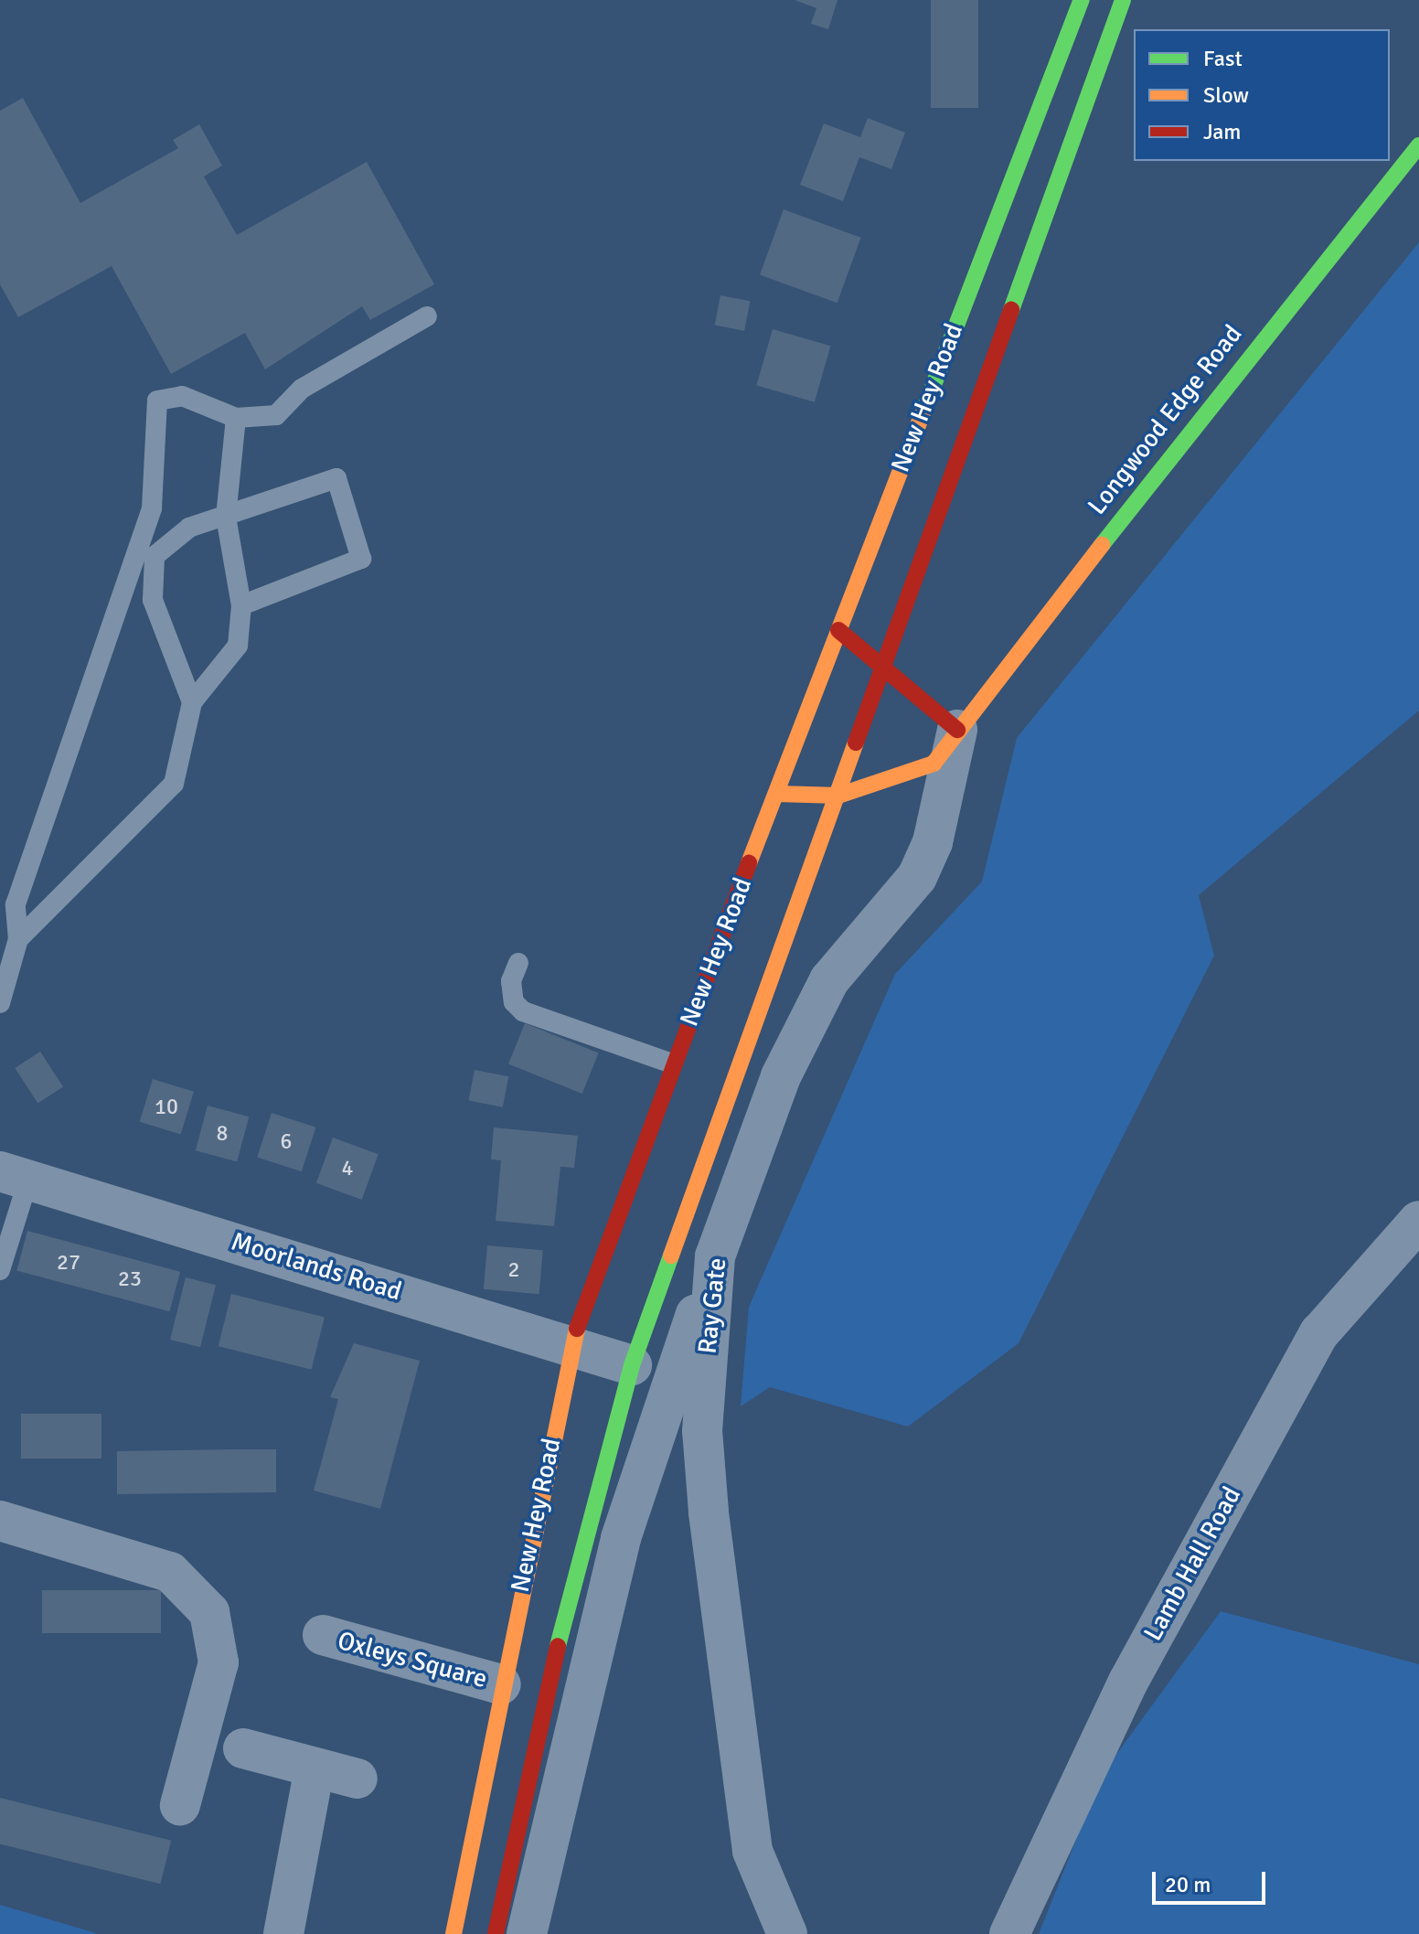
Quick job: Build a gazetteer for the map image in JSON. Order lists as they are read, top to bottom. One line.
{"streets":{"main road":["New Hey Road","Longwood Edge Road"],"street":["Moorlands Road","Ray Gate","Lamb Hall Road","Oxleys Square"]},"crossings":[["New Hey Road","Longwood Edge Road"],["New Hey Road","Moorlands Road"],["New Hey Road","Oxleys Square"],["Longwood Edge Road","Ray Gate"]],"house_numbers":["10","8","6","4","27","2","23"],"legend":["Fast","Slow","Jam"],"scale_bar":"20 m"}
